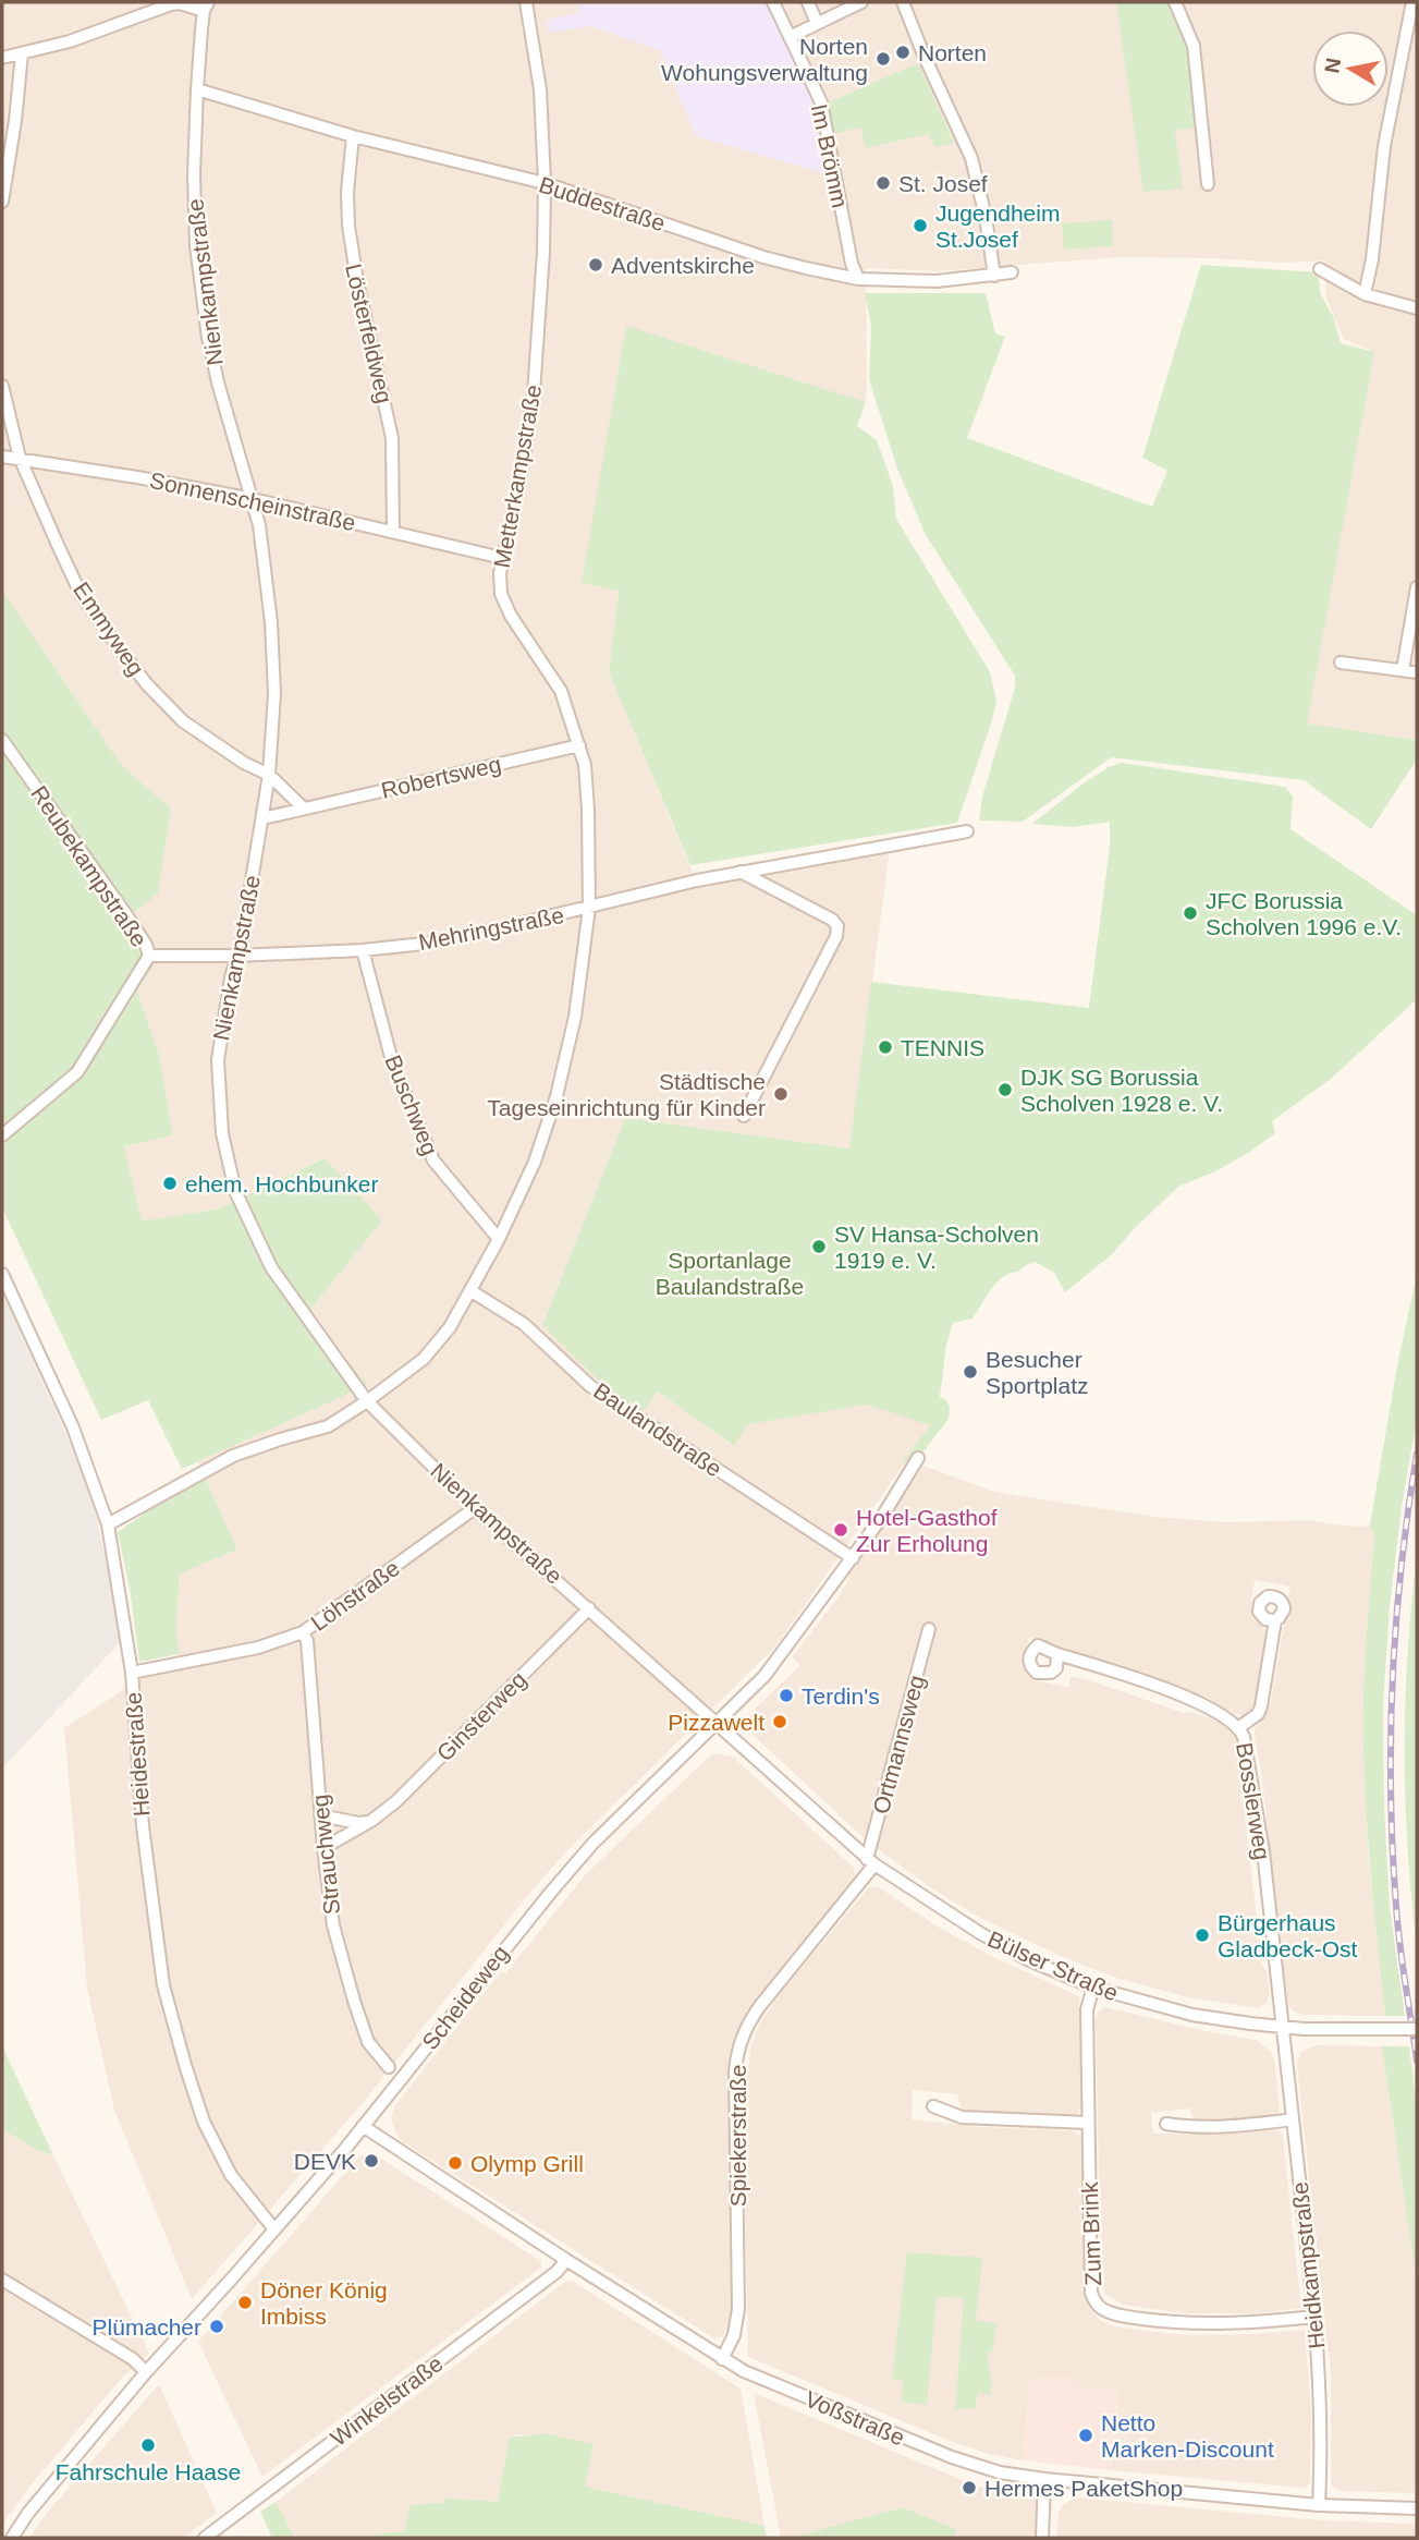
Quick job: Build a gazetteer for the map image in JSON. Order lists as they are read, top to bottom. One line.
{"streets":{"street":["Im Brömm","Buddestraße","Nienkampstraße","Lösterfeldweg","Metterkampstraße","Sonnenscheinstraße","Emmyweg","Robertsweg","Reubekampstraße","Mehringstraße","Buschweg","Baulandstraße","Löhstraße","Ginsterweg","Ortmannsweg","Heidestraße","Bosslerweg","Strauchweg","Bülser Straße","Scheideweg","Spiekerstraße","Zum Brink","Heidkampstraße","Winkelstraße","Voßstraße"]},"crossings":[["Im Brömm","Buddestraße"],["Buddestraße","Nienkampstraße"],["Buddestraße","Lösterfeldweg"],["Buddestraße","Metterkampstraße"],["Nienkampstraße","Metterkampstraße"],["Nienkampstraße","Sonnenscheinstraße"],["Nienkampstraße","Emmyweg"],["Nienkampstraße","Robertsweg"],["Nienkampstraße","Mehringstraße"],["Nienkampstraße","Löhstraße"],["Nienkampstraße","Ginsterweg"],["Nienkampstraße","Bülser Straße"],["Nienkampstraße","Scheideweg"],["Lösterfeldweg","Sonnenscheinstraße"],["Metterkampstraße","Sonnenscheinstraße"],["Metterkampstraße","Robertsweg"],["Metterkampstraße","Mehringstraße"],["Metterkampstraße","Buschweg"],["Metterkampstraße","Baulandstraße"],["Metterkampstraße","Heidestraße"],["Sonnenscheinstraße","Emmyweg"],["Reubekampstraße","Mehringstraße"],["Mehringstraße","Buschweg"],["Baulandstraße","Scheideweg"],["Löhstraße","Heidestraße"],["Löhstraße","Strauchweg"],["Ginsterweg","Strauchweg"],["Ortmannsweg","Bülser Straße"],["Ortmannsweg","Spiekerstraße"],["Heidestraße","Scheideweg"],["Bosslerweg","Bülser Straße"],["Bosslerweg","Heidkampstraße"],["Bülser Straße","Scheideweg"],["Bülser Straße","Spiekerstraße"],["Bülser Straße","Zum Brink"],["Bülser Straße","Heidkampstraße"],["Scheideweg","Voßstraße"],["Spiekerstraße","Voßstraße"],["Zum Brink","Heidkampstraße"],["Heidkampstraße","Voßstraße"],["Winkelstraße","Voßstraße"]],"parks":["Sportanlage Baulandstraße"],"places":["Norten","Norten Wohungsverwaltung","St. Josef","Jugendheim St.Josef","Adventskirche","JFC Borussia Scholven 1996 e.V.","TENNIS","DJK SG Borussia Scholven 1928 e. V.","Städtische Tageseinrichtung für Kinder","ehem. Hochbunker","SV Hansa-Scholven 1919 e. V.","Besucher Sportplatz","Hotel-Gasthof Zur Erholung","Terdin's","Pizzawelt","Bürgerhaus Gladbeck-Ost","DEVK","Olymp Grill","Döner König Imbiss","Plümacher","Netto Marken-Discount","Fahrschule Haase","Hermes PaketShop"],"north":"left"}
